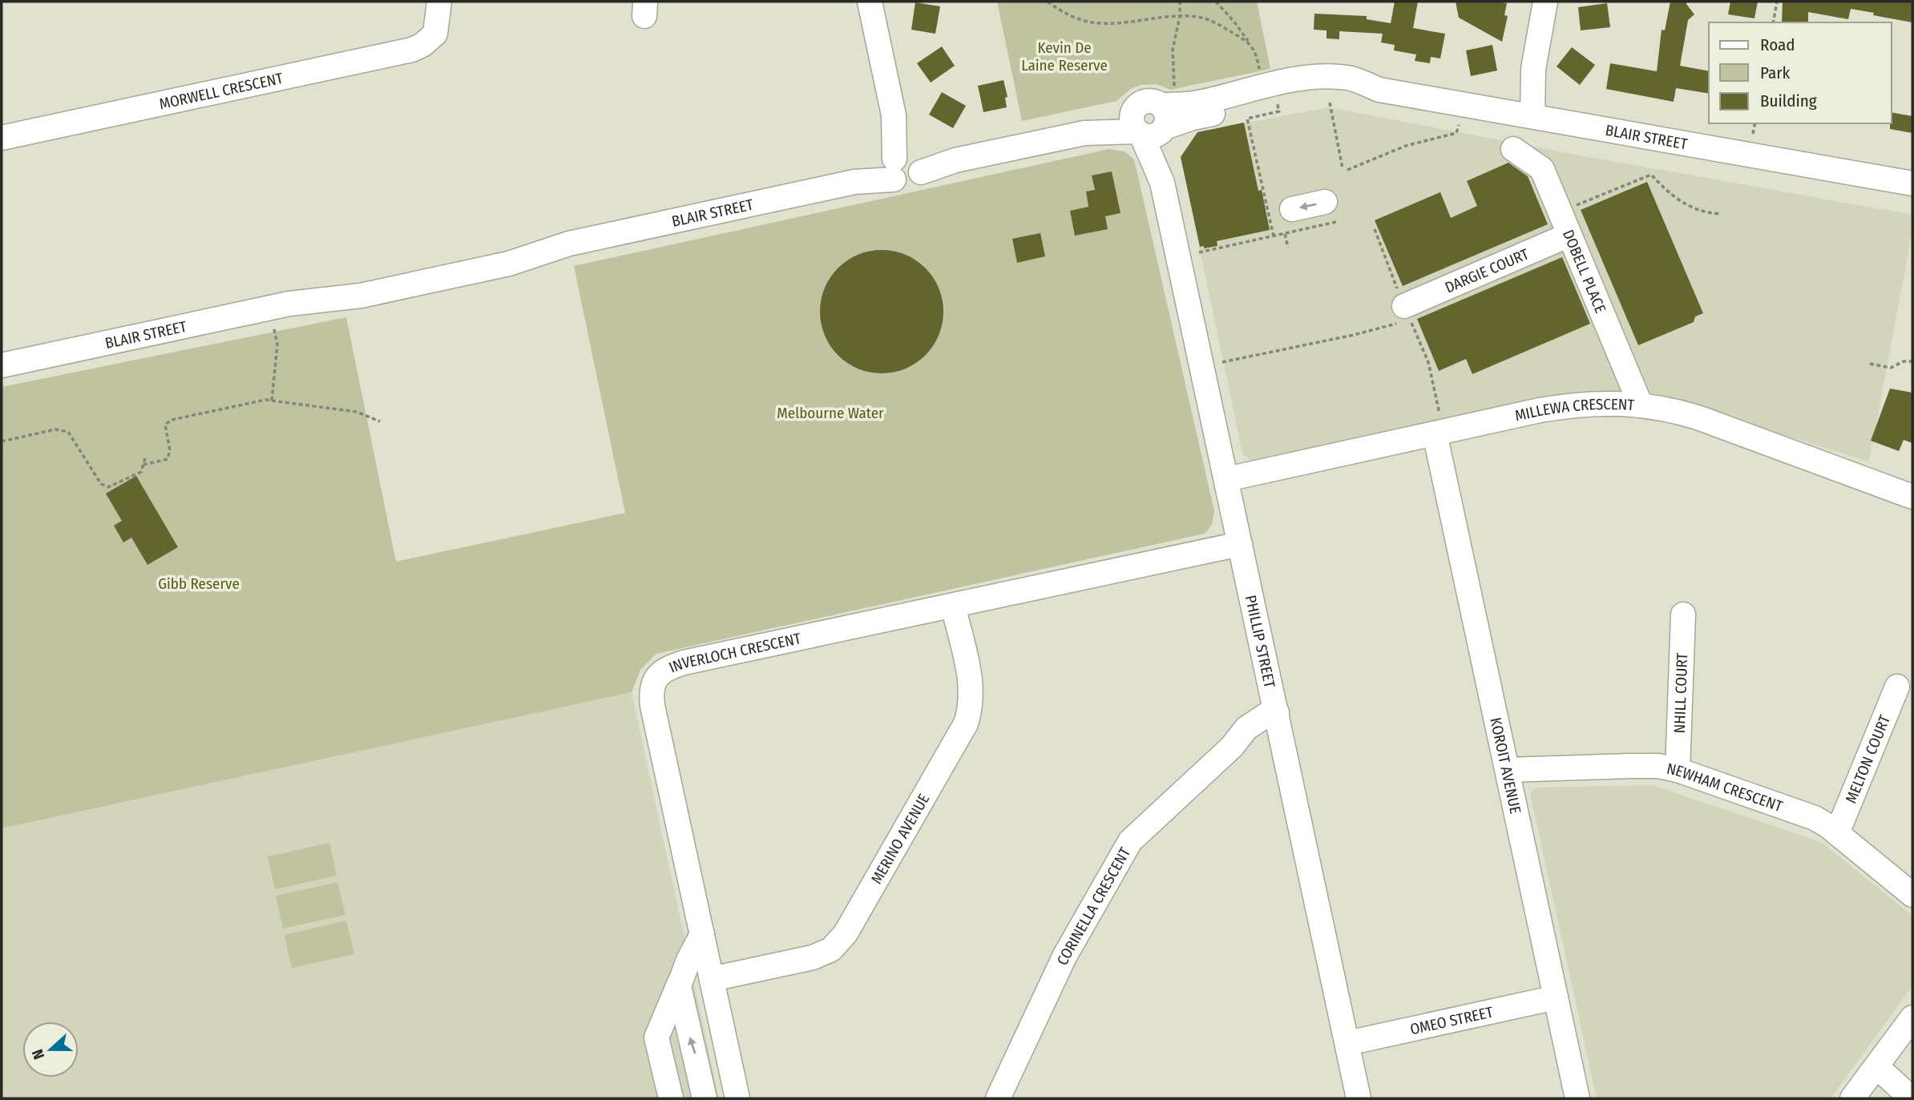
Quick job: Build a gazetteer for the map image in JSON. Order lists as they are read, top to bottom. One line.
{"streets":{"street":["MORWELL CRESCENT","BLAIR STREET","DARGIE COURT","DOBELL PLACE","MILLEWA CRESCENT","PHILLIP STREET","INVERLOCH CRESCENT","NHILL COURT","MELTON COURT","KOROIT AVENUE","NEWHAM CRESCENT","MERINO AVENUE","CORINELLA CRESCENT","OMEO STREET"]},"crossings":[["BLAIR STREET","PHILLIP STREET"],["DARGIE COURT","DOBELL PLACE"],["DOBELL PLACE","MILLEWA CRESCENT"],["MILLEWA CRESCENT","PHILLIP STREET"],["MILLEWA CRESCENT","KOROIT AVENUE"],["PHILLIP STREET","INVERLOCH CRESCENT"],["PHILLIP STREET","CORINELLA CRESCENT"],["PHILLIP STREET","OMEO STREET"],["INVERLOCH CRESCENT","MERINO AVENUE"],["NHILL COURT","NEWHAM CRESCENT"],["MELTON COURT","NEWHAM CRESCENT"],["KOROIT AVENUE","NEWHAM CRESCENT"],["KOROIT AVENUE","OMEO STREET"]],"parks":["Kevin De Laine Reserve","Melbourne Water","Gibb Reserve"],"legend":["Road","Park","Building"],"north":"left"}
